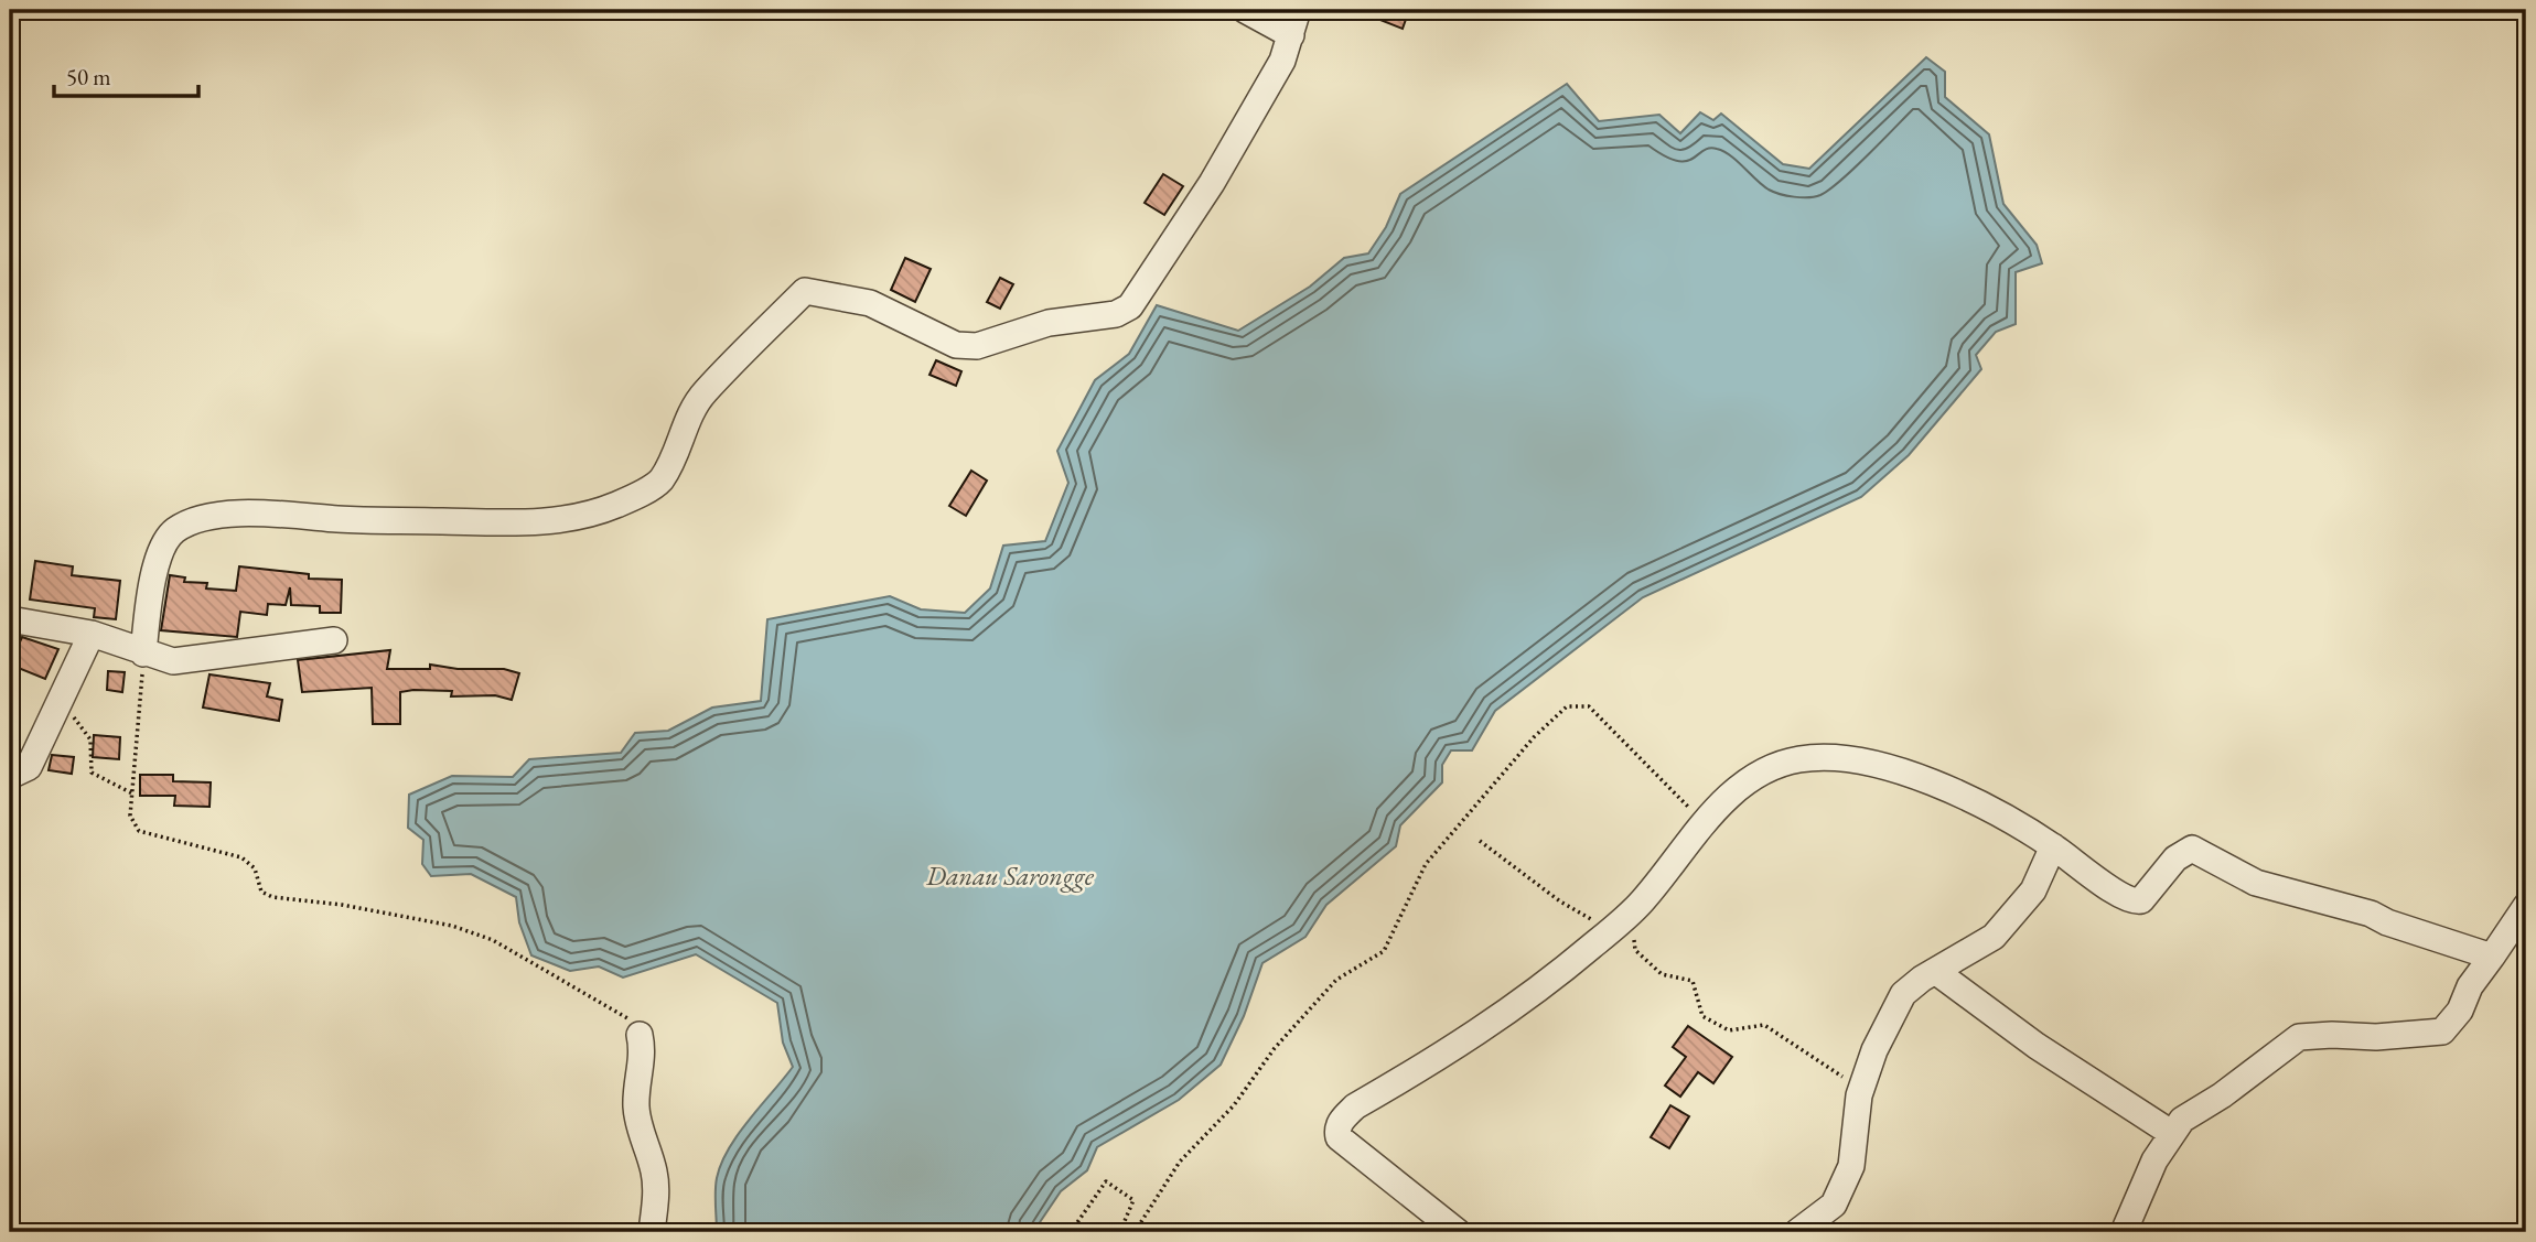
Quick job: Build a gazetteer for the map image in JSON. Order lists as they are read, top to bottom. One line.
{"water":["Danau Sarongge"],"scale_bar":"50 m"}
